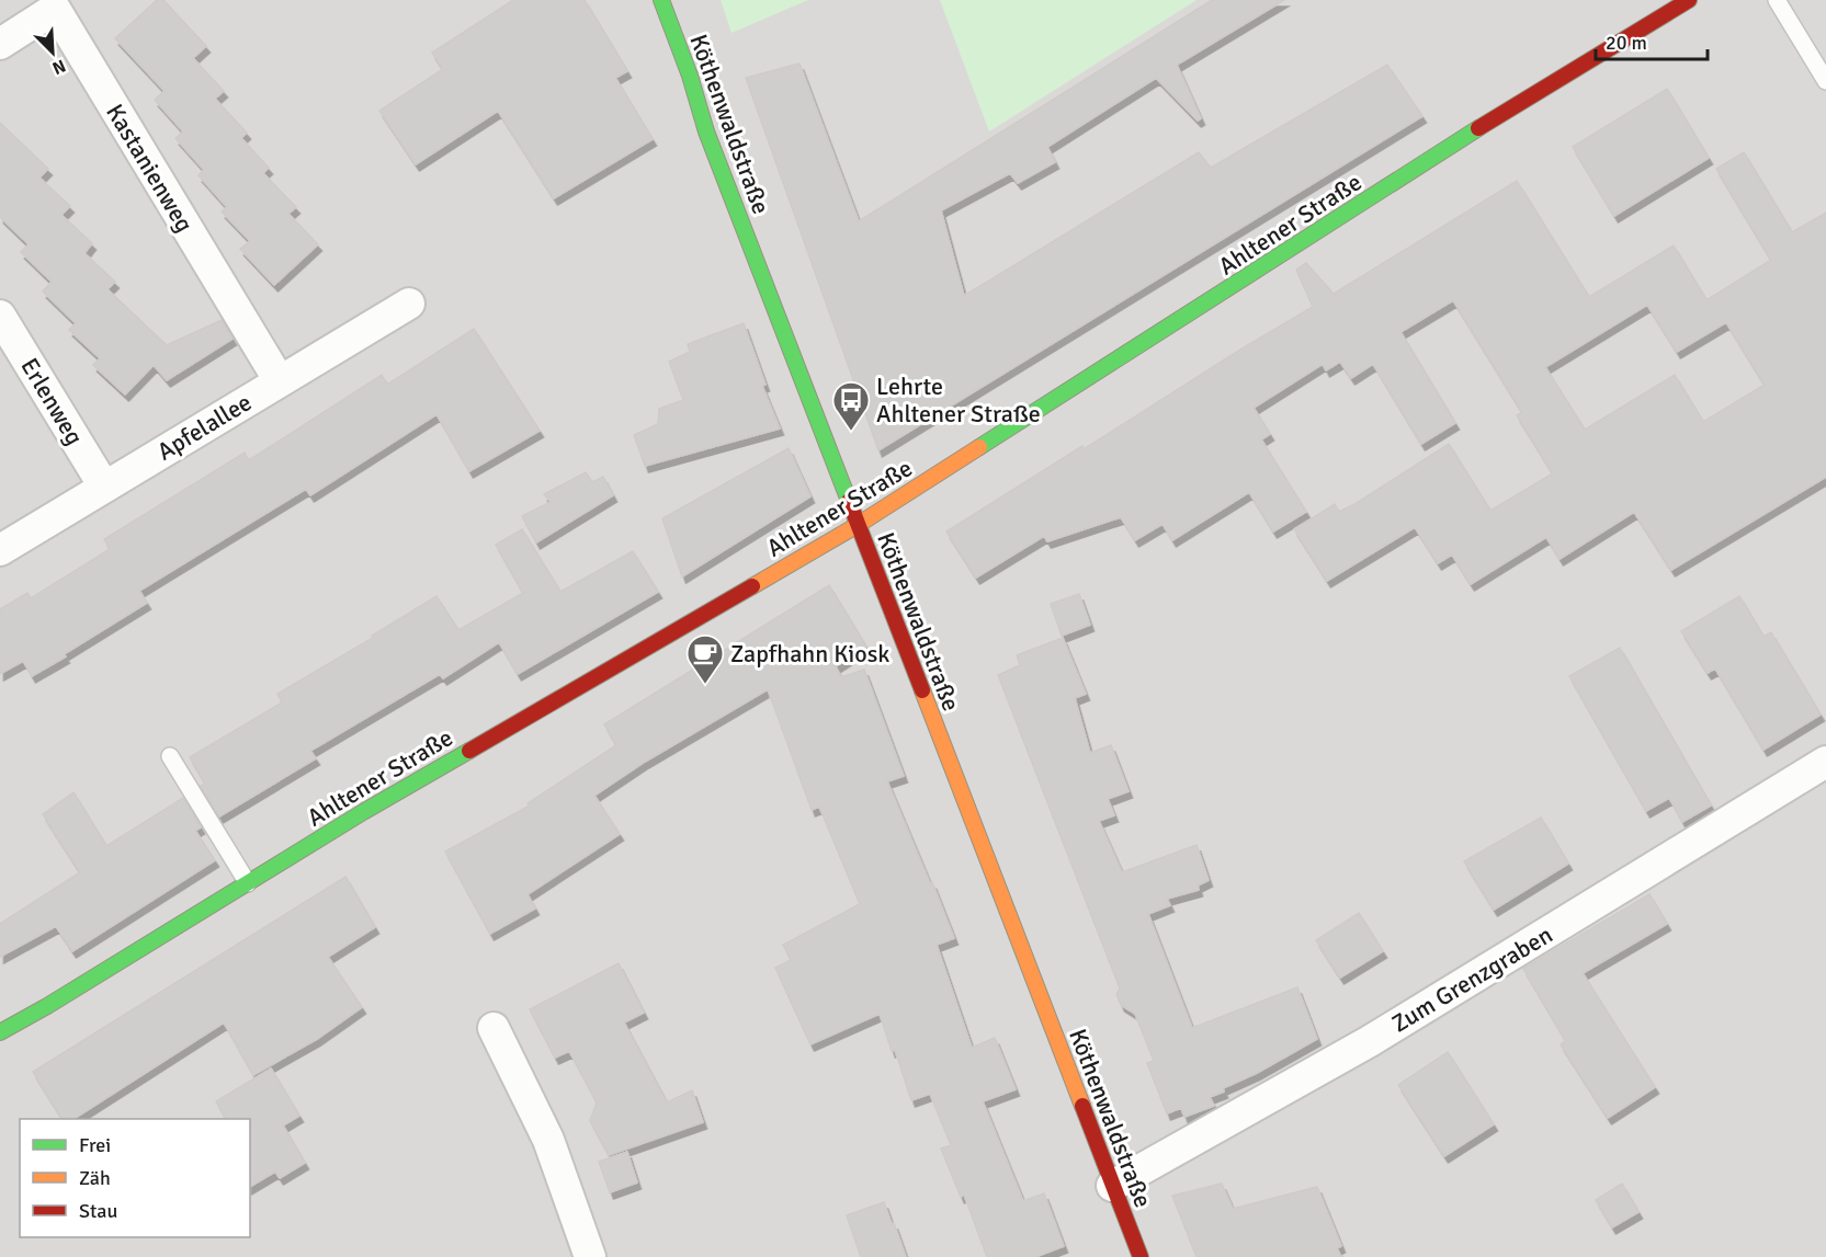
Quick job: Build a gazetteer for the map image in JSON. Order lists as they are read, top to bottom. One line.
{"streets":{"main road":["Köthenwaldstraße","Ahltener Straße"],"street":["Kastanienweg","Erlenweg","Apfelallee","Zum Grenzgraben"]},"crossings":[["Köthenwaldstraße","Ahltener Straße"],["Köthenwaldstraße","Zum Grenzgraben"],["Kastanienweg","Apfelallee"],["Erlenweg","Apfelallee"]],"places":{"bus stop":["Lehrte Ahltener Straße"],"cafe":["Zapfhahn Kiosk"]},"legend":["Frei","Zäh","Stau"],"scale_bar":"20 m","north":"bottom right"}
